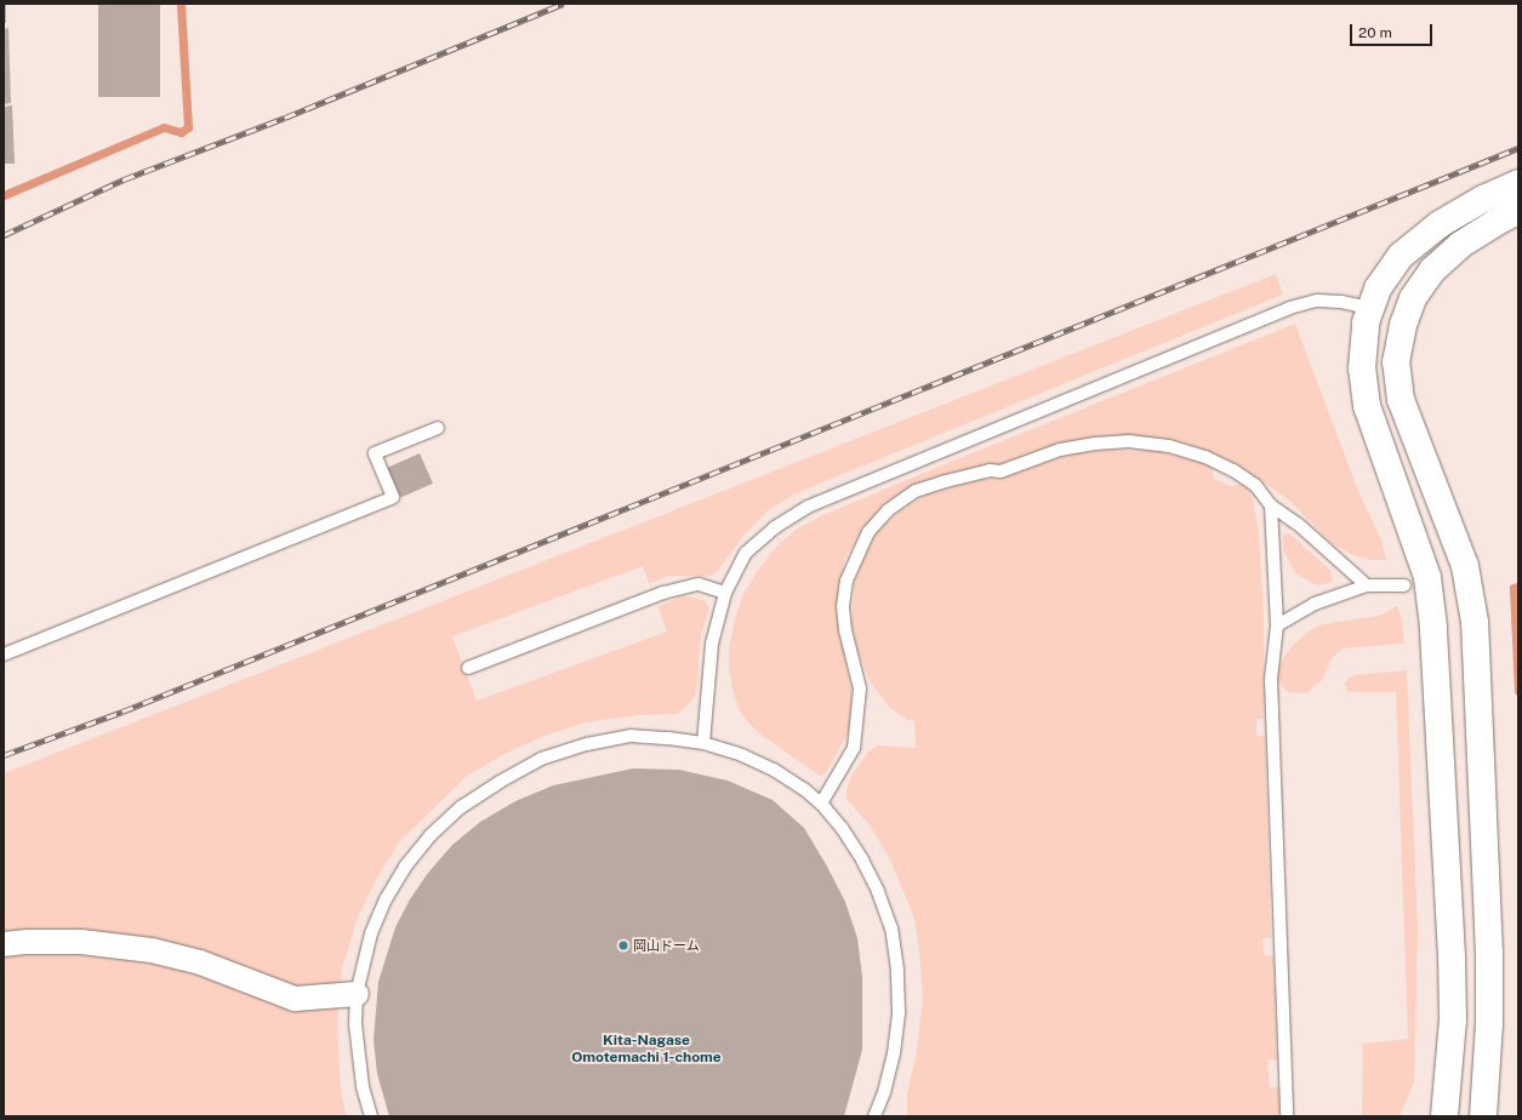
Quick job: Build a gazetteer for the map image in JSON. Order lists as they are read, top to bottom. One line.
{"districts":["Kita-Nagase Omotemachi 1-chome"],"places":["岡山ドーム"],"scale_bar":"20 m"}
